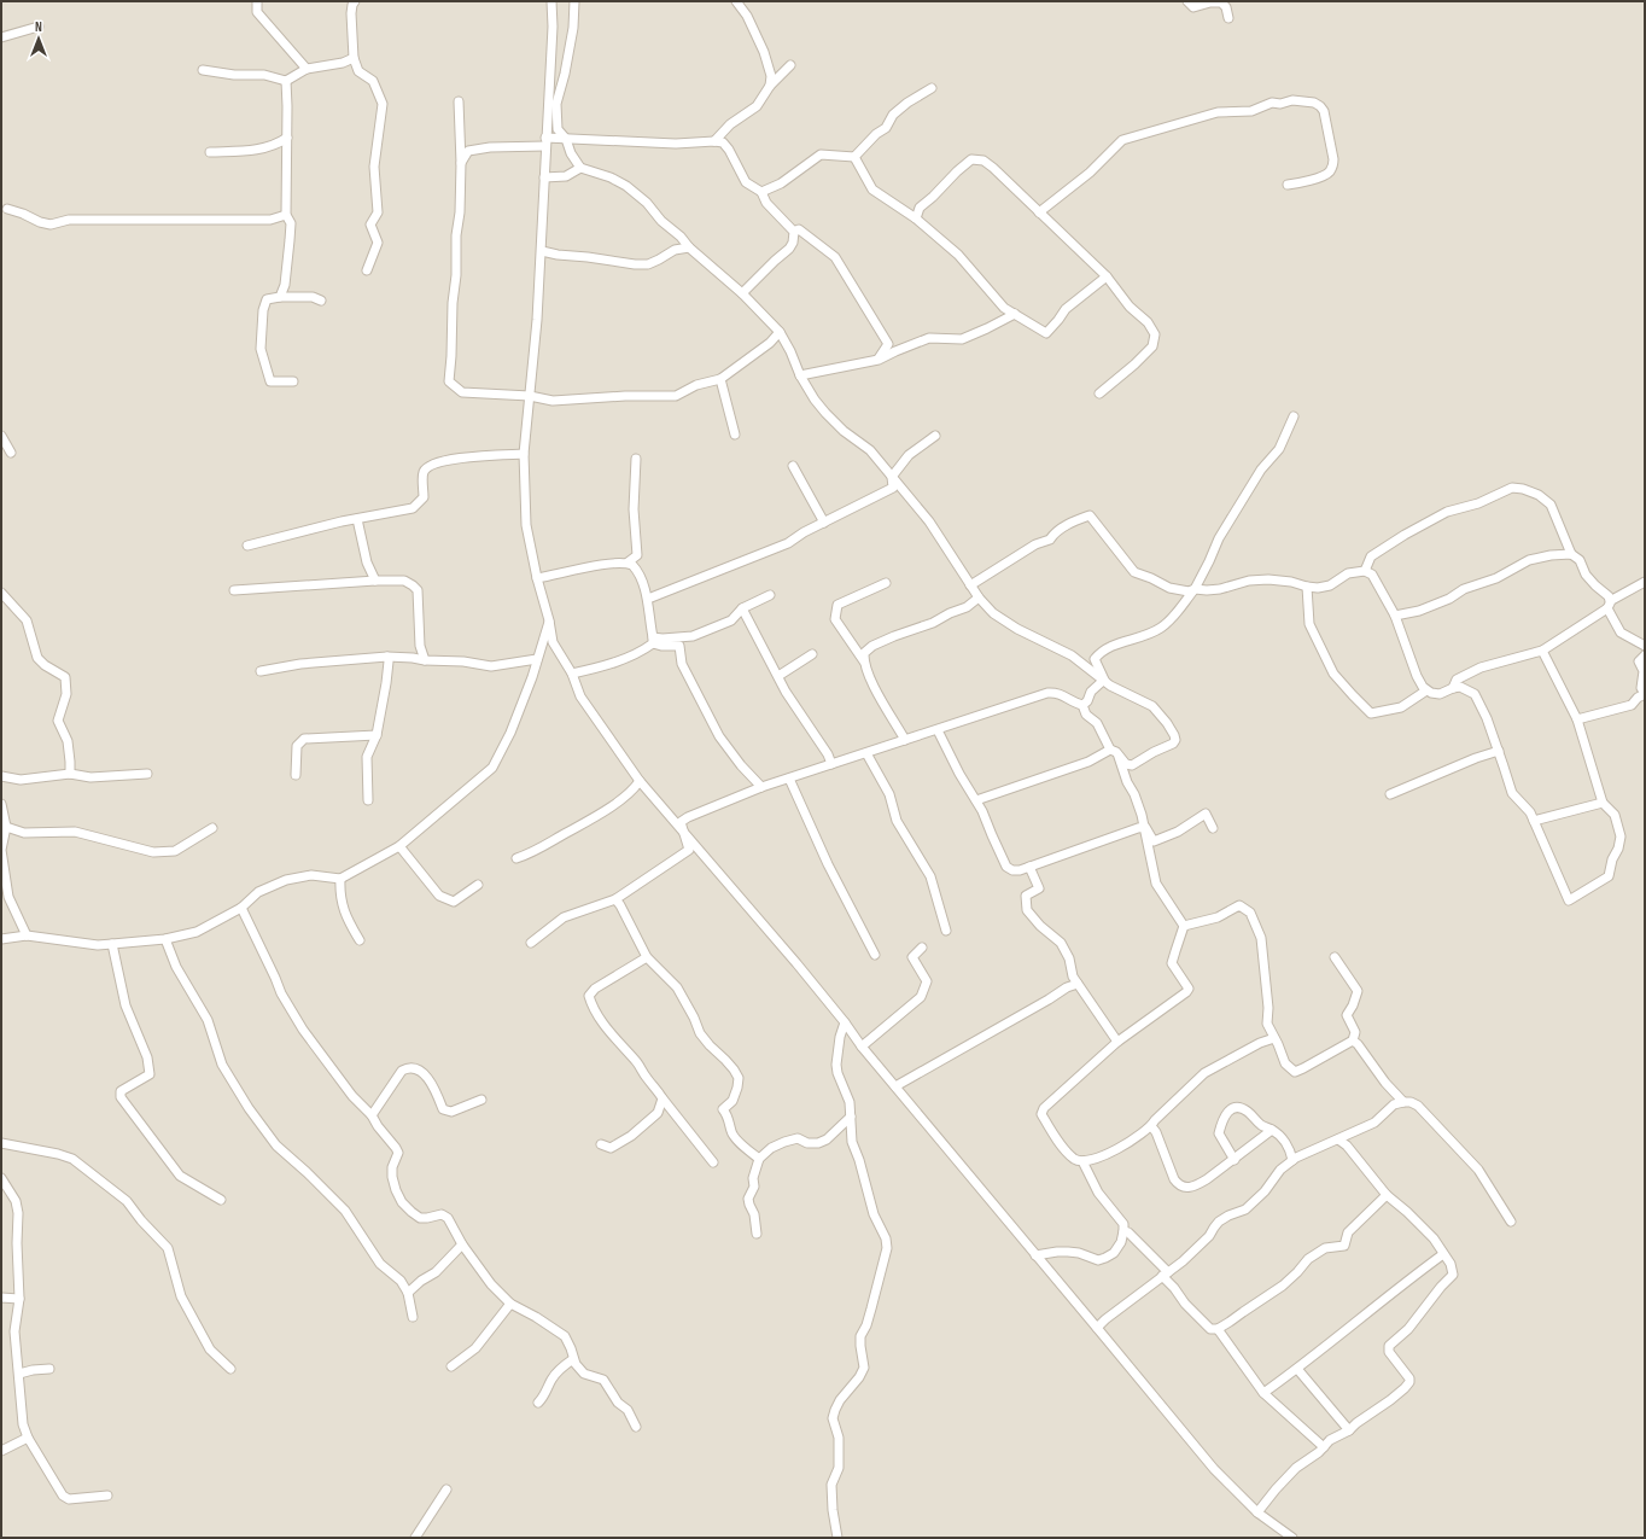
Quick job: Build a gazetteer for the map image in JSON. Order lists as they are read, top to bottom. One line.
{"north":"top"}
